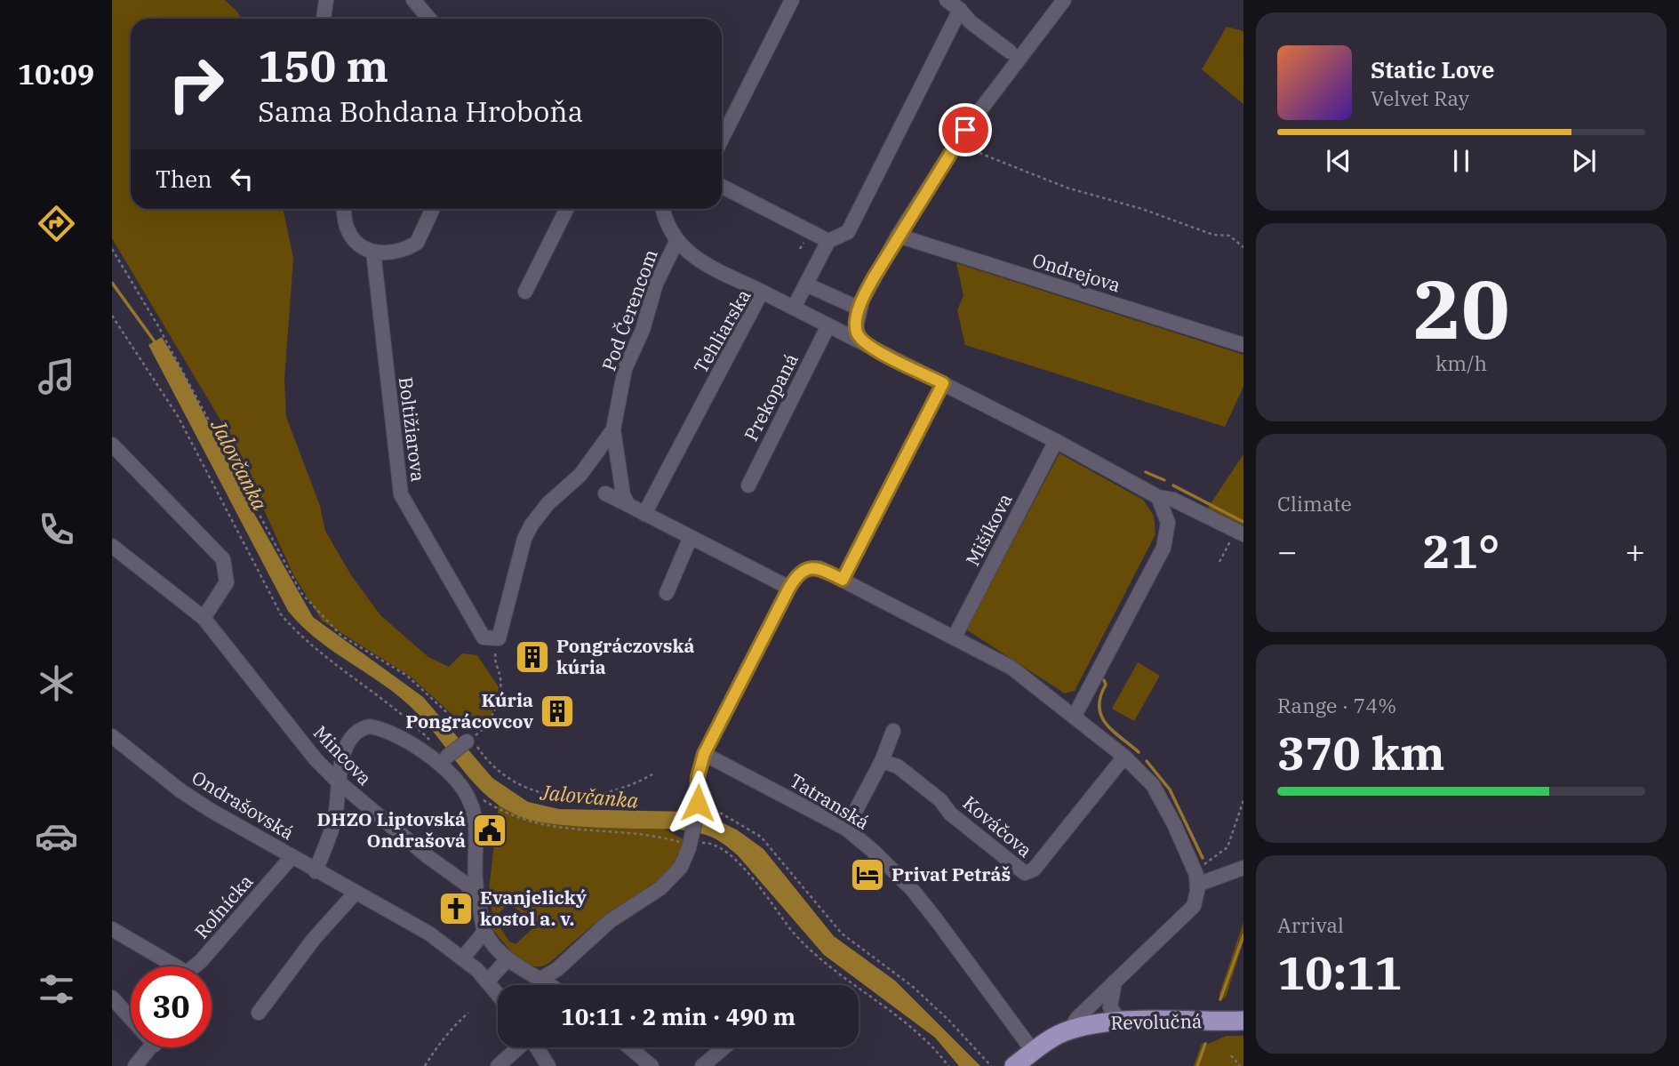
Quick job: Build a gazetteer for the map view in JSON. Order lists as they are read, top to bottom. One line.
{"streets":{"main road":["Revolučná"],"street":["Ondrejova","Pod Čerencom","Tehliarska","Prekopaná","Boltižiarova","Mišíkova","Mincova","Tatranská","Ondrašovská","Kováčova","Roľnícka"]},"crossings":[["Pod Čerencom","Boltižiarova"],["Tehliarska","Prekopaná"],["Tehliarska","Mišíkova"],["Ondrašovská","Roľnícka"]],"water":["Jalovčanka"],"places":{"building":["Pongráczovská kúria","Kúria Pongrácovcov"],"public building":["DHZO Liptovská Ondrašová"],"hotel":["Privat Petráš"],"church":["Evanjelický kostol a. v."]},"page":{"tabs":"10:09","turn":["150 m","Sama Bohdana Hroboňa"],"song":["Static Love","Velvet Ray"],"then":"Then","tile":[["20","km/h"],"Climate",["Range · 74%","370 km"],["Arrival","10:11"]],"heat":["−","21°","+"],"limit":"30","trip":"10:11 · 2 min · 490 m"}}
